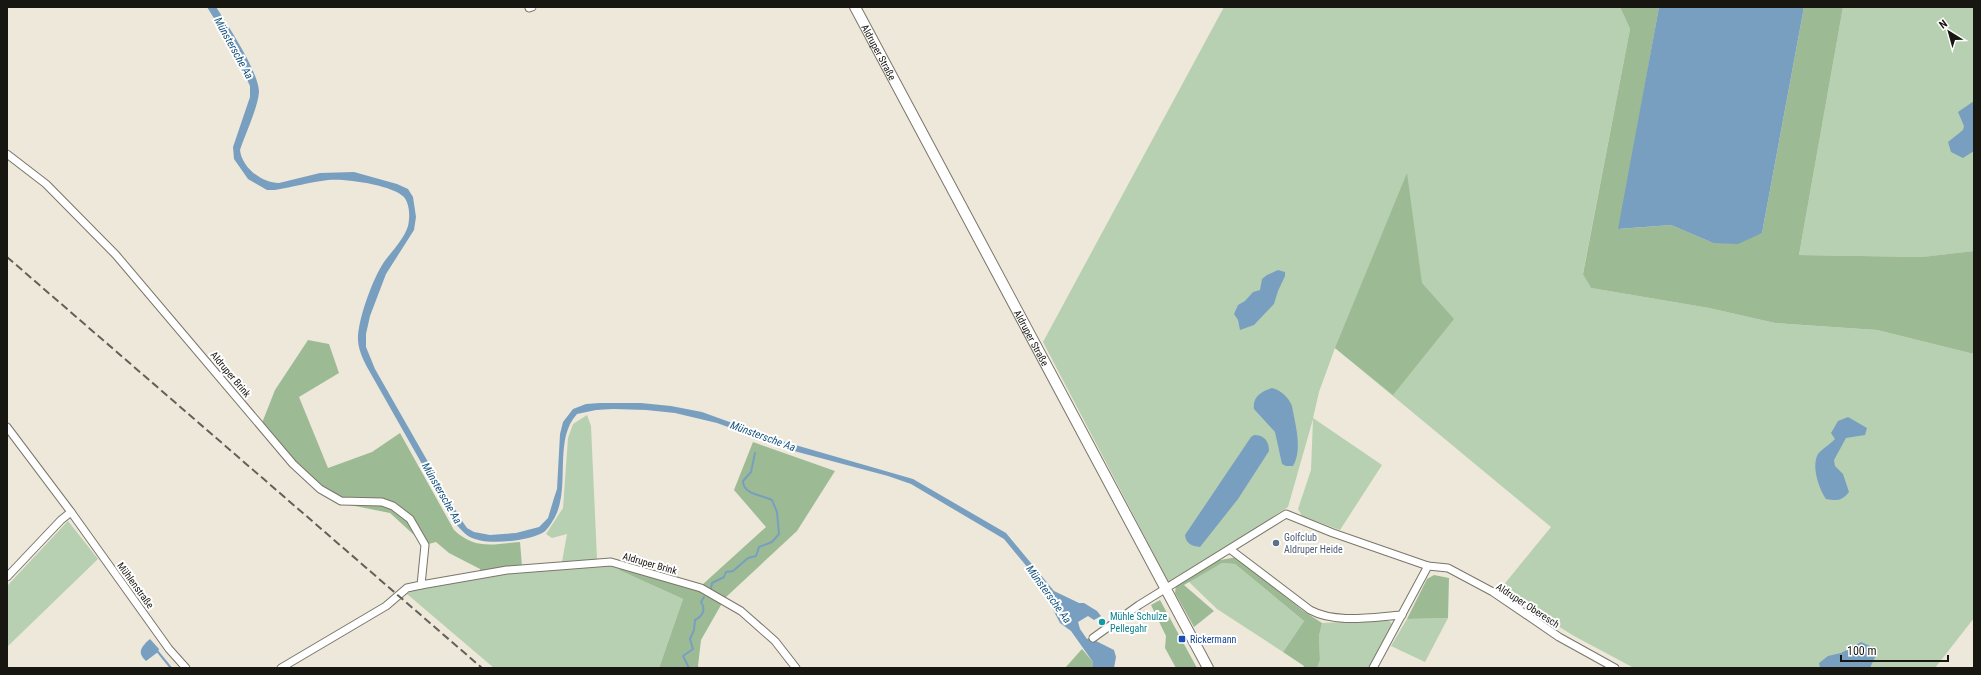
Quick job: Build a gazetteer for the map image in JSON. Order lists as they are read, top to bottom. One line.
{"streets":{"main road":["Aldruper Straße"],"street":["Aldruper Brink","Mühlenstraße","Aldruper Oberesch"]},"crossings":[["Aldruper Straße","Aldruper Oberesch"]],"water":["Münstersche Aa"],"places":{"other":["Golfclub Aldruper Heide","Mühle Schulze Pellegahr"],"transit":["Rickermann"]},"scale_bar":"100 m","north":"top left"}
